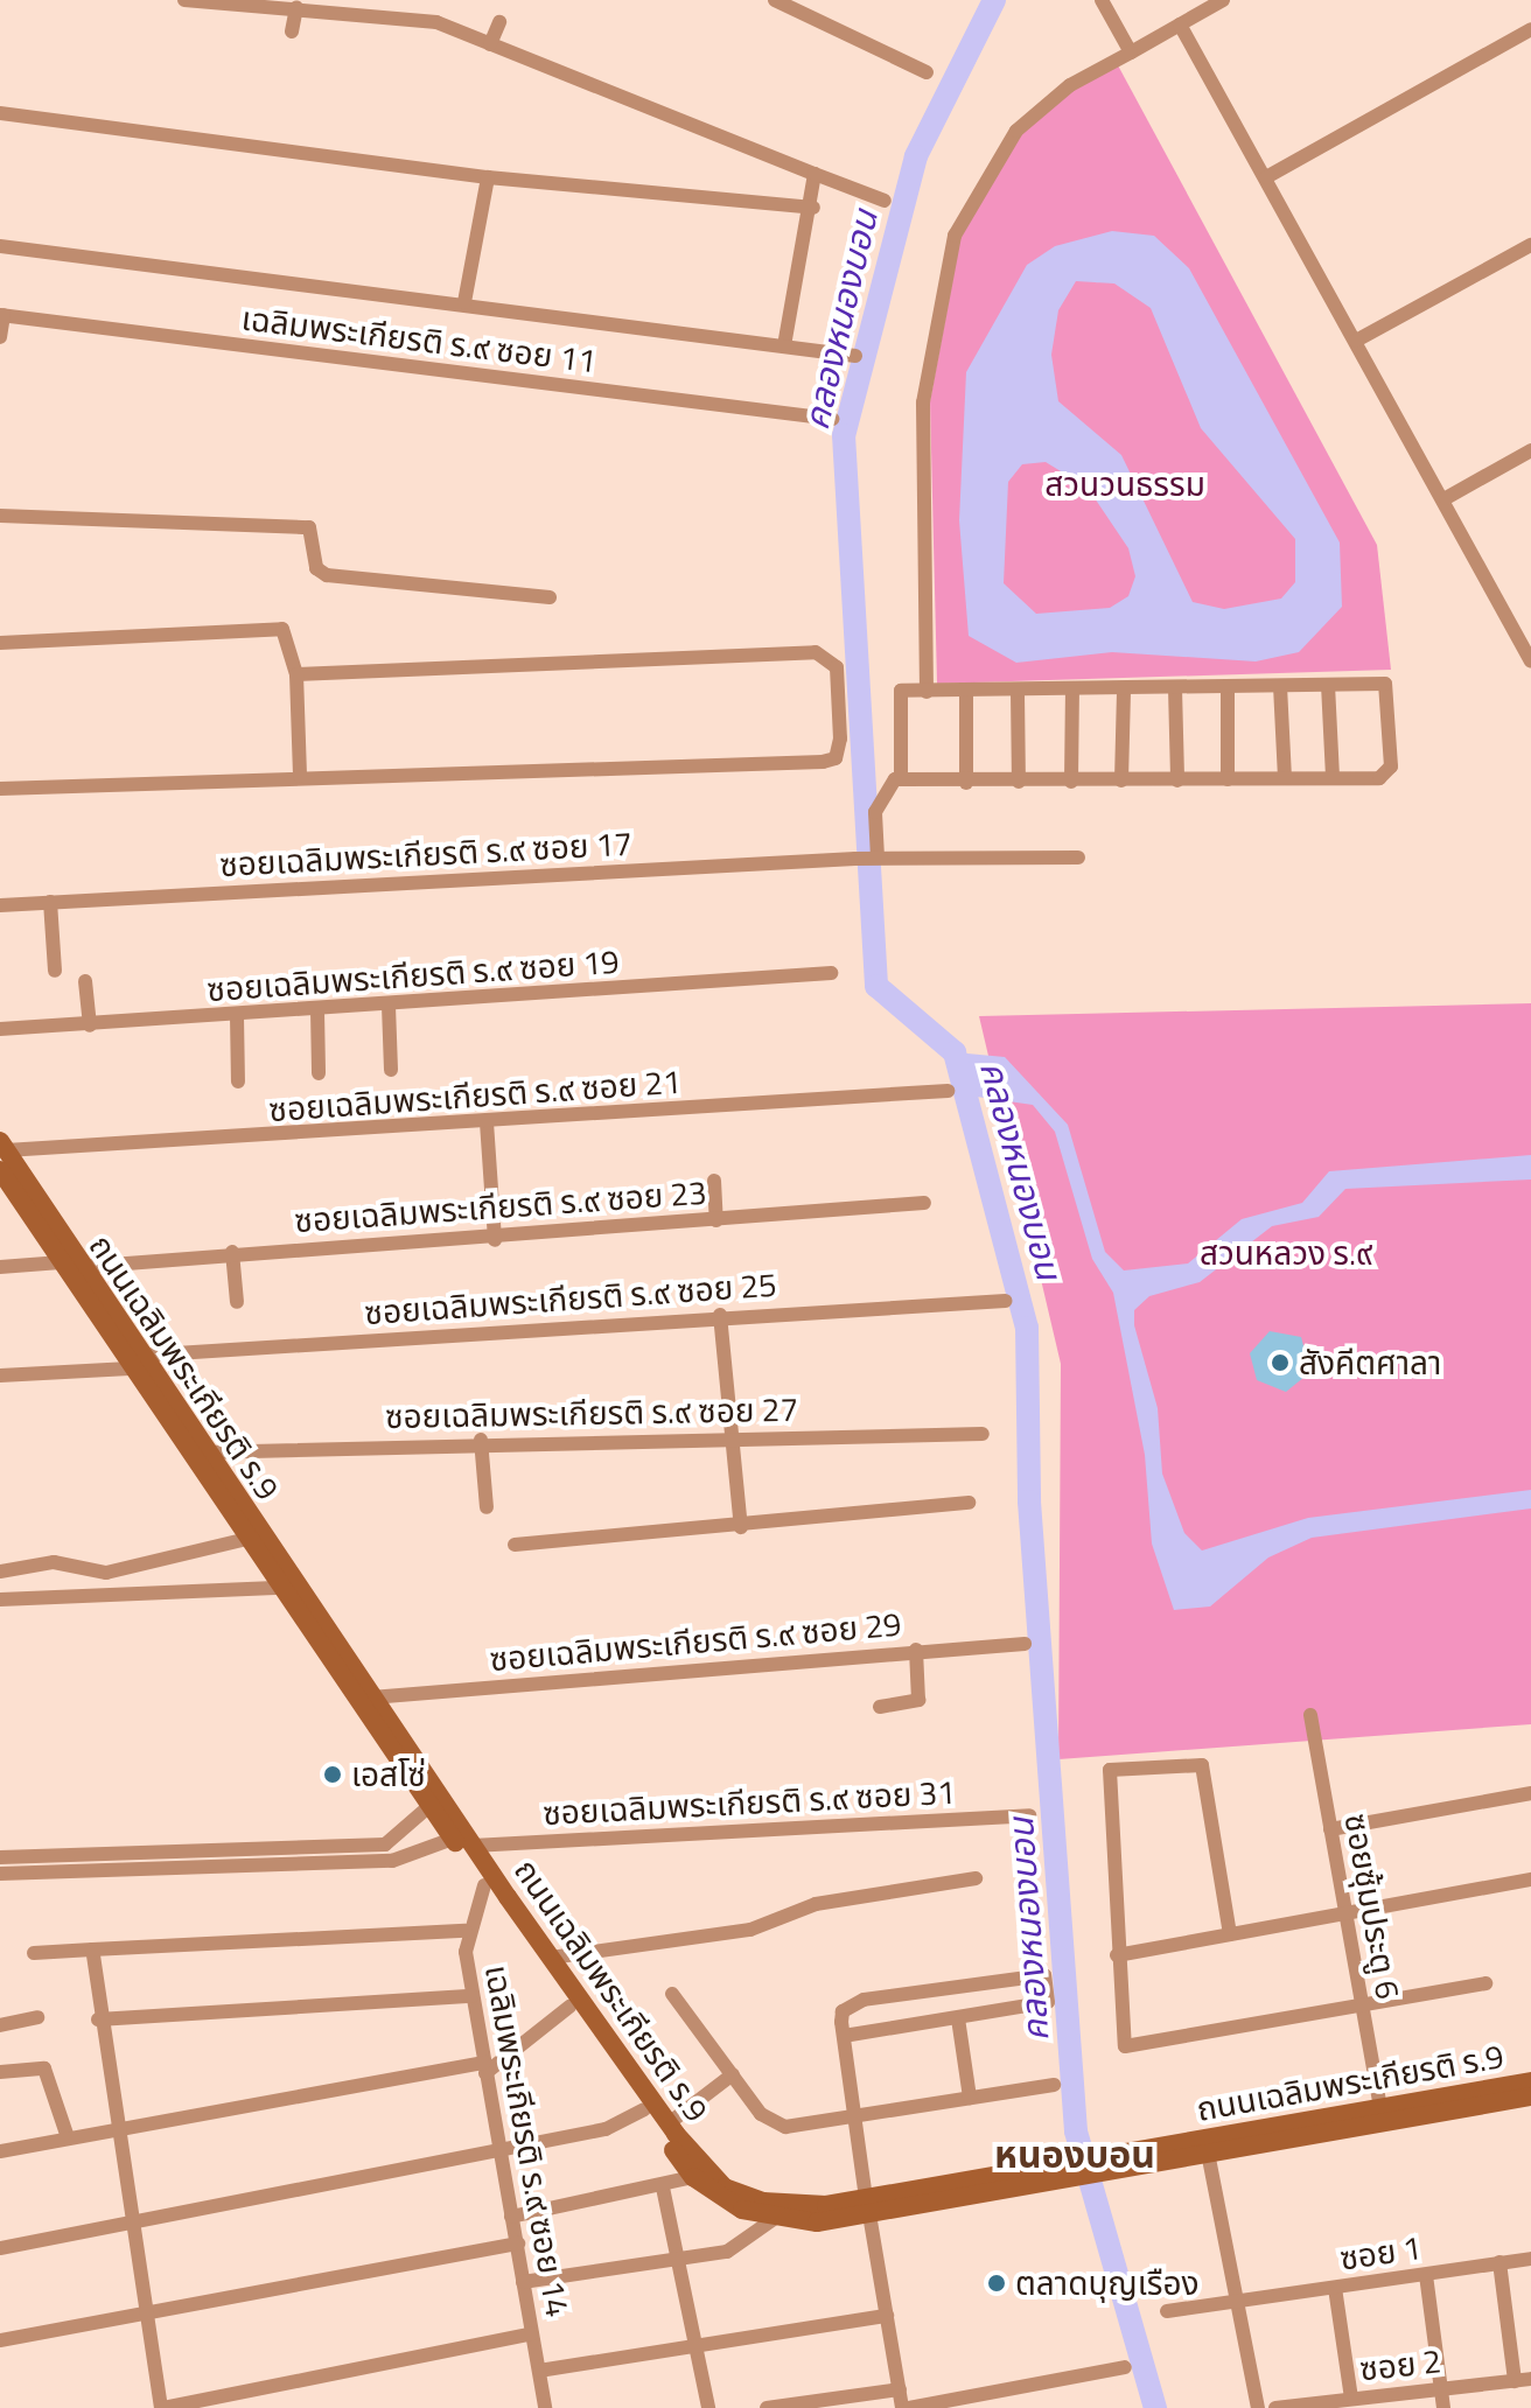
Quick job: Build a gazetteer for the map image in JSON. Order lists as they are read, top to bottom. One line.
{"streets":{"main road":["ถนนเฉลิมพระเกียรติ ร.9"],"street":["เฉลิมพระเกียรติ ร.๙ ซอย 11","ซอยเฉลิมพระเกียรติ ร.๙ ซอย 17","ซอยเฉลิมพระเกียรติ ร.๙ ซอย 19","ซอยเฉลิมพระเกียรติ ร.๙ ซอย 21","ซอยเฉลิมพระเกียรติ ร.๙ ซอย 23","ซอยเฉลิมพระเกียรติ ร.๙ ซอย 25","ซอยเฉลิมพระเกียรติ ร.๙ ซอย 27","ซอยเฉลิมพระเกียรติ ร.๙ ซอย 29","ซอยเฉลิมพระเกียรติ ร.๙ ซอย 31","ซอยซุ้มประตู 6","เฉลิมพระเกียรติ ร.๙ ซอย 14","ซอย 1","ซอย 2"]},"crossings":[["ซอยเฉลิมพระเกียรติ ร.๙ ซอย 21","ถนนเฉลิมพระเกียรติ ร.9"],["ซอยเฉลิมพระเกียรติ ร.๙ ซอย 23","ถนนเฉลิมพระเกียรติ ร.9"],["ซอยเฉลิมพระเกียรติ ร.๙ ซอย 25","ถนนเฉลิมพระเกียรติ ร.9"],["ถนนเฉลิมพระเกียรติ ร.9","ซอยเฉลิมพระเกียรติ ร.๙ ซอย 27"],["ถนนเฉลิมพระเกียรติ ร.9","ซอยเฉลิมพระเกียรติ ร.๙ ซอย 29"],["ถนนเฉลิมพระเกียรติ ร.9","ซอยเฉลิมพระเกียรติ ร.๙ ซอย 31"],["ถนนเฉลิมพระเกียรติ ร.9","ซอยซุ้มประตู 6"],["ถนนเฉลิมพระเกียรติ ร.9","เฉลิมพระเกียรติ ร.๙ ซอย 14"]],"districts":["หนองบอน"],"water":["คลองหนองบอน"],"parks":["สวนวนธรรม","สวนหลวง ร.๙"],"places":["สังคีตศาลา","เอสโซ่","ตลาดบุญเรือง"]}
